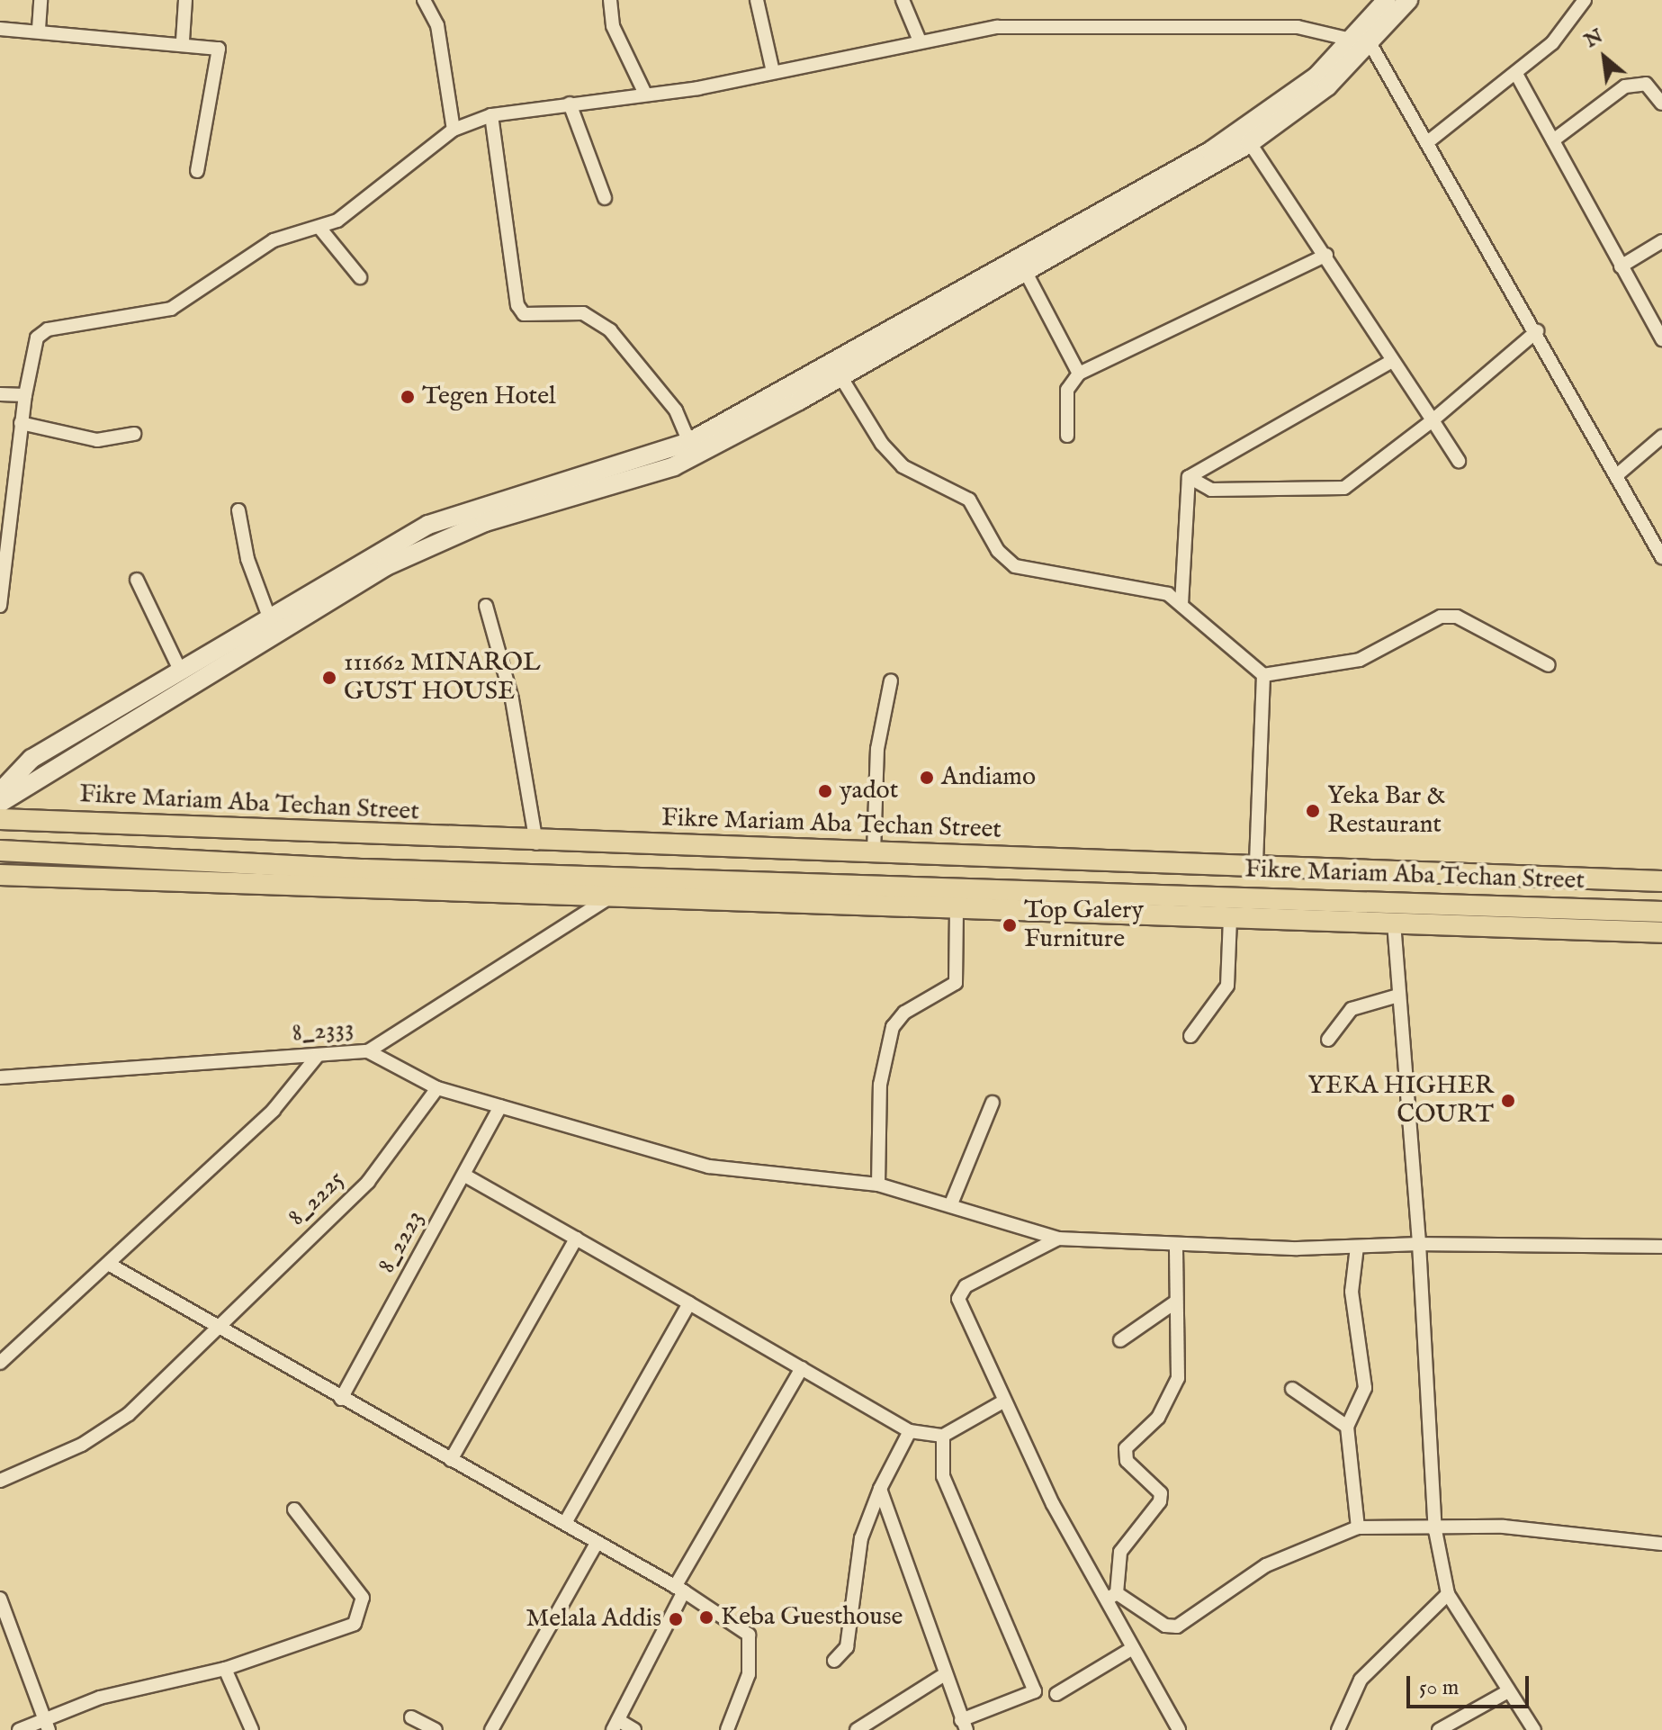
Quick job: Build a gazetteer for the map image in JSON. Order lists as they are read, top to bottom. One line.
{"streets":{"main road":["Fikre Mariam Aba Techan Street"],"street":["8_2333","8_2225","8_2223"]},"places":["Tegen Hotel","111662 MINAROL GUST HOUSE","Andiamo","yadot","Yeka Bar & Restaurant","Top Galery Furniture","YEKA HIGHER COURT","Keba Guesthouse","Melala Addis"],"scale_bar":"50 m","north":"top left"}
